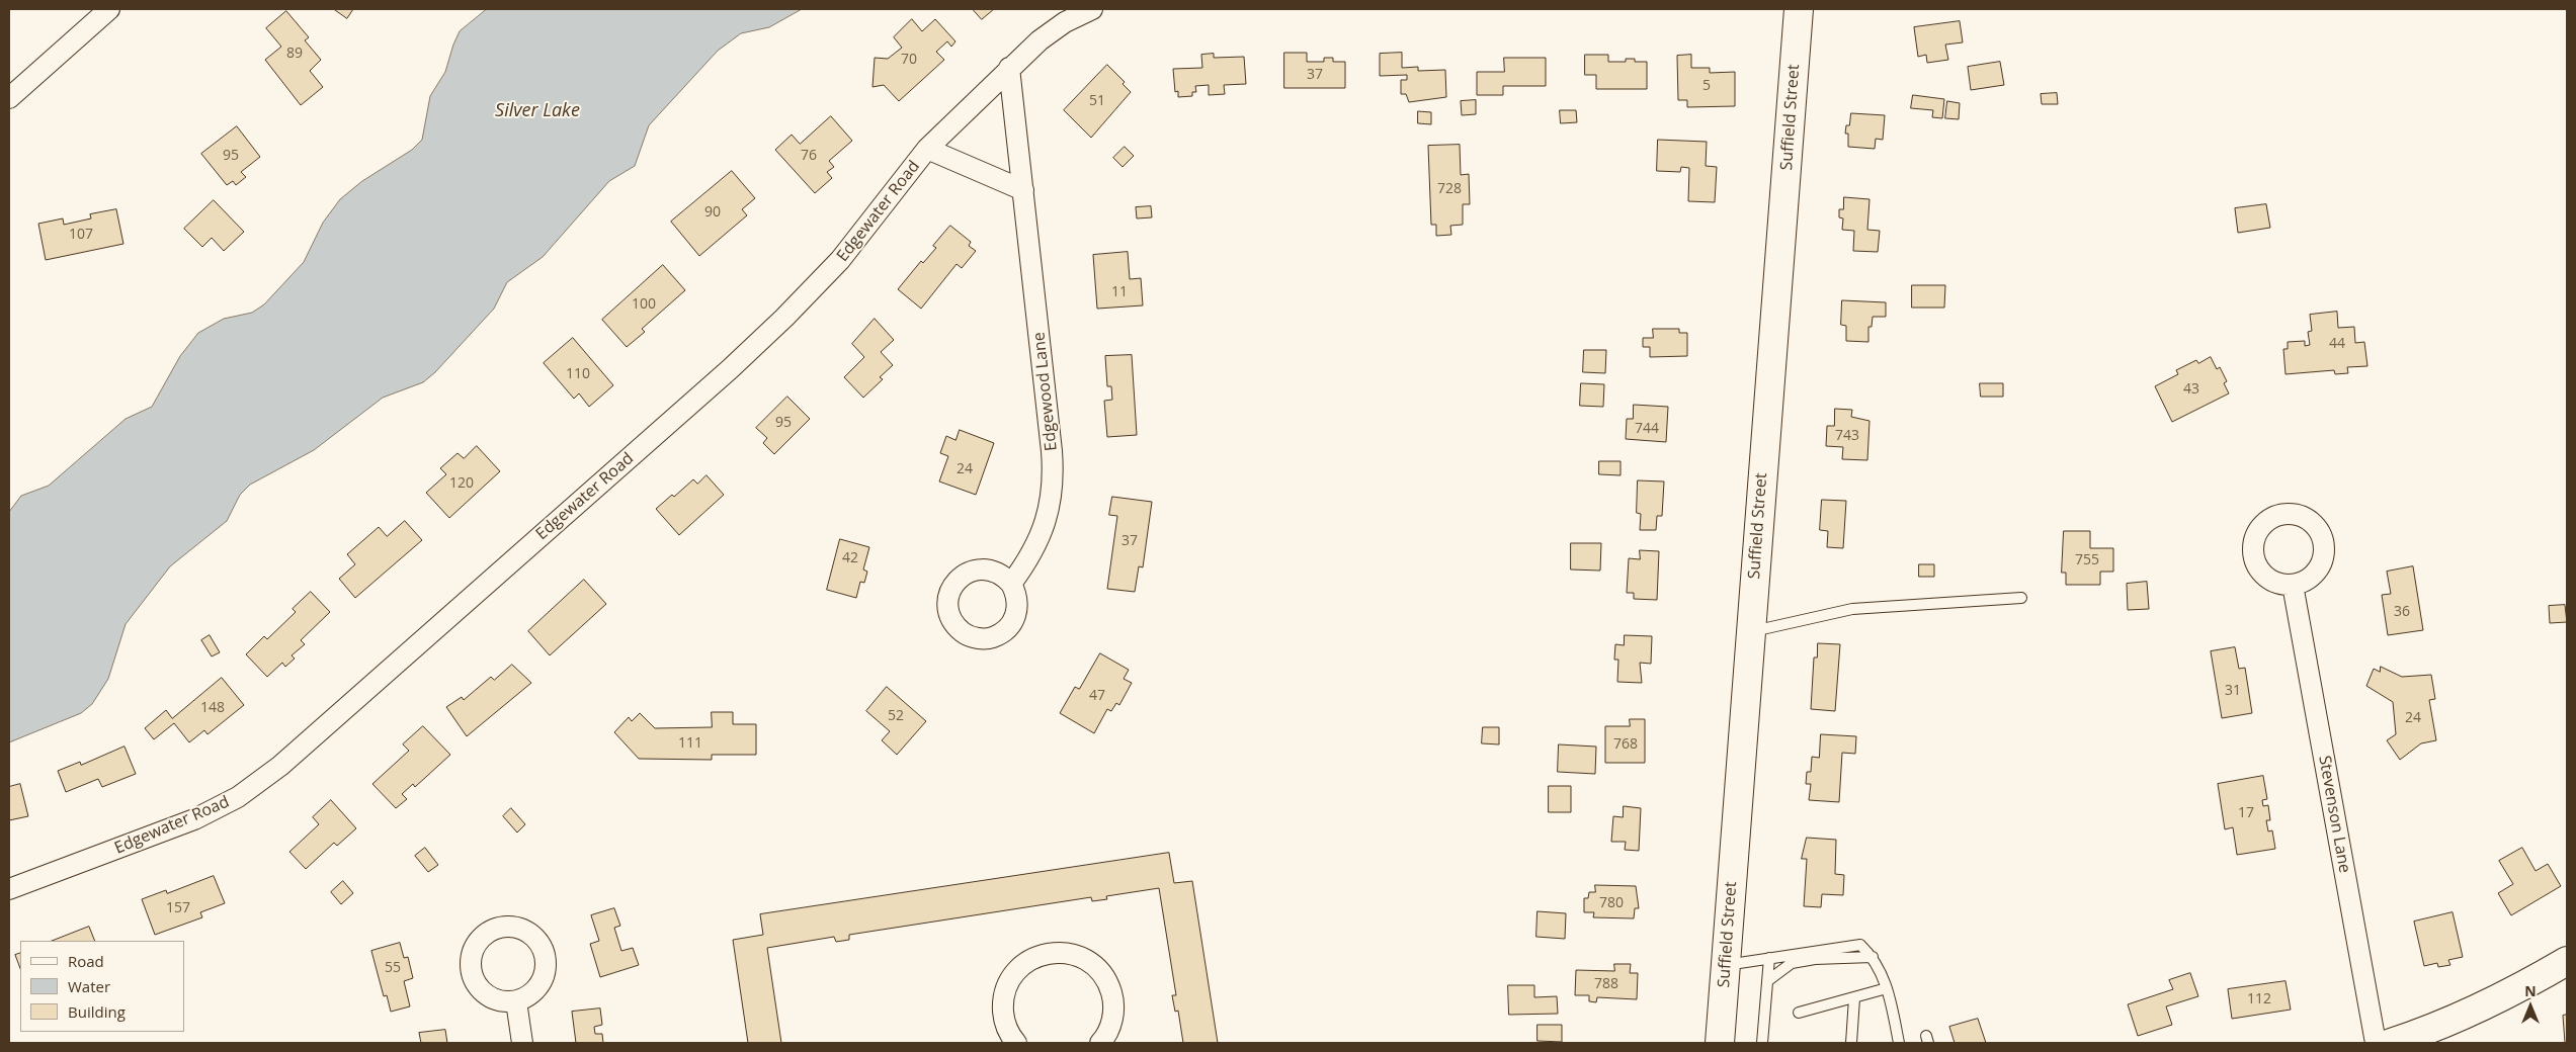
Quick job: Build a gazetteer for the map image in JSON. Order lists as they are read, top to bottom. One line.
{"streets":{"main road":["Suffield Street"],"street":["Edgewater Road","Edgewood Lane","Stevenson Lane"]},"crossings":[["Edgewater Road","Edgewood Lane"]],"water":["Silver Lake"],"house_numbers":["89","70","37","5","51","95","76","728","90","107","11","100","44","110","43","95","744","743","24","120","37","42","755","36","31","47","148","52","24","111","768","17","780","157","55","788","112"],"legend":["Road","Water","Building"],"north":"top"}
